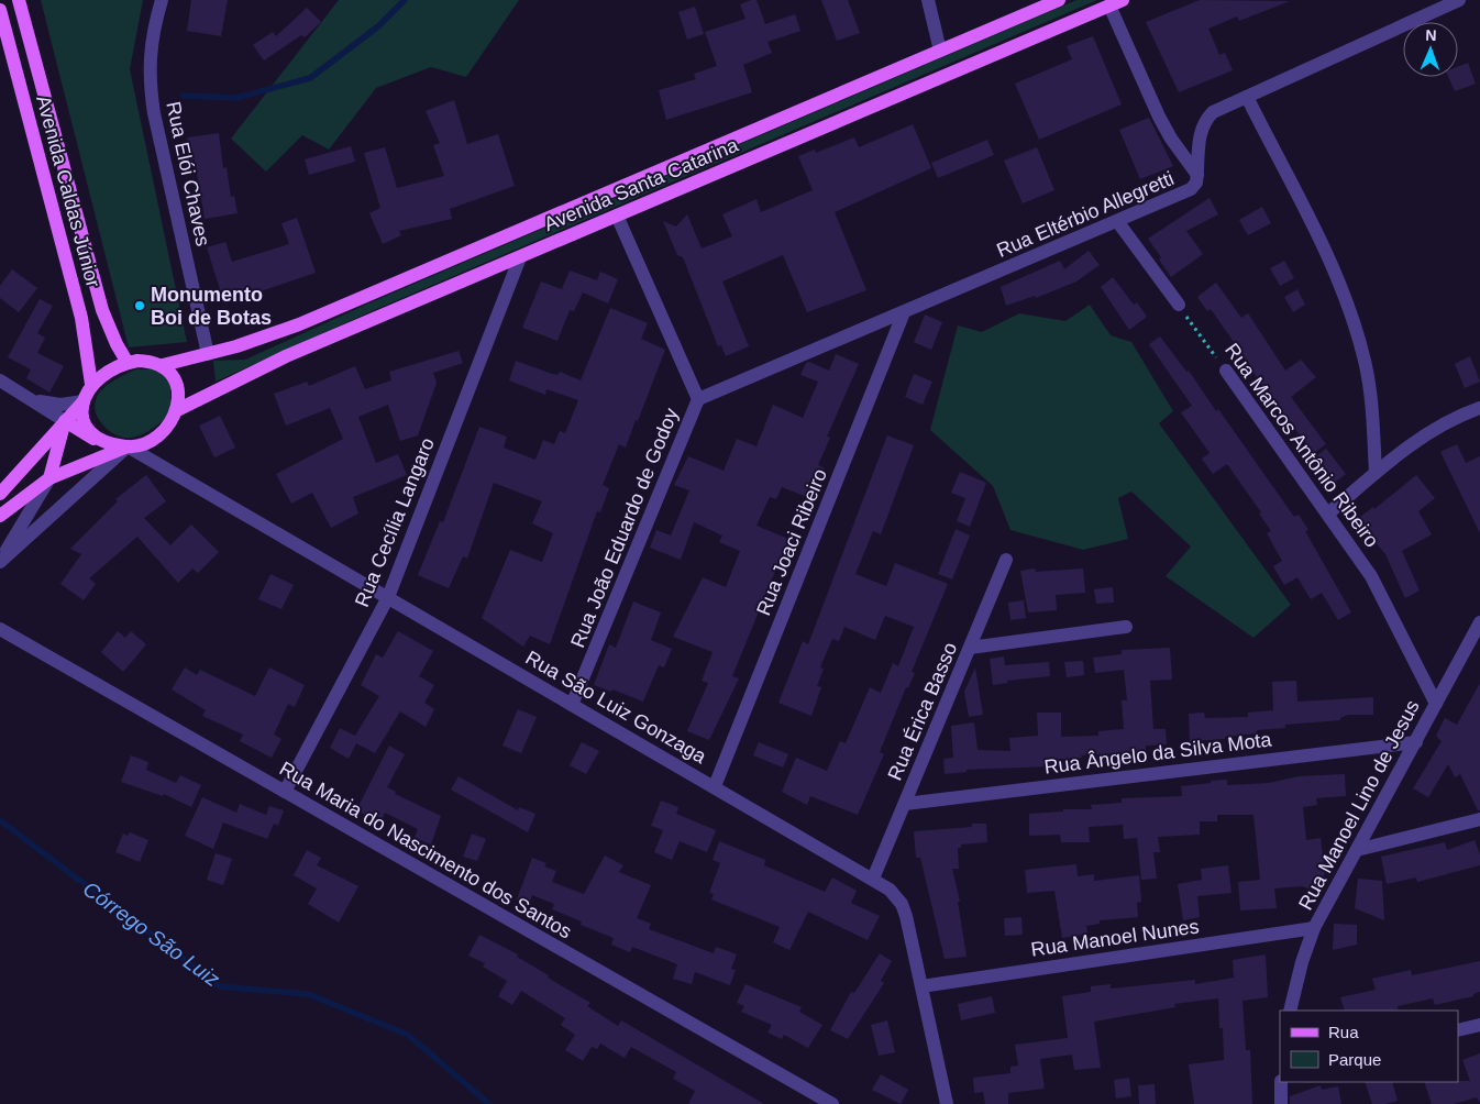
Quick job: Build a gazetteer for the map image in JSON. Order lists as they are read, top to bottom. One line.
{"streets":{"main road":["Avenida Santa Catarina","Avenida Caldas Júnior"],"street":["Rua Elói Chaves","Rua Eltérbio Allegretti","Rua Marcos Antônio Ribeiro","Rua Cecília Langaro","Rua João Eduardo de Godoy","Rua Joaci Ribeiro","Rua São Luiz Gonzaga","Rua Érica Basso","Rua Ângelo da Silva Mota","Rua Manoel Lino de Jesus","Rua Maria do Nascimento dos Santos","Rua Manoel Nunes"]},"crossings":[["Rua Elói Chaves","Avenida Santa Catarina"],["Avenida Santa Catarina","Avenida Caldas Júnior"],["Avenida Santa Catarina","Rua Cecília Langaro"],["Avenida Santa Catarina","Rua João Eduardo de Godoy"],["Avenida Santa Catarina","Rua São Luiz Gonzaga"],["Avenida Caldas Júnior","Rua São Luiz Gonzaga"],["Rua Eltérbio Allegretti","Rua João Eduardo de Godoy"],["Rua Eltérbio Allegretti","Rua Joaci Ribeiro"],["Rua Marcos Antônio Ribeiro","Rua Manoel Lino de Jesus"],["Rua Cecília Langaro","Rua São Luiz Gonzaga"],["Rua Cecília Langaro","Rua Maria do Nascimento dos Santos"],["Rua João Eduardo de Godoy","Rua São Luiz Gonzaga"],["Rua Joaci Ribeiro","Rua São Luiz Gonzaga"],["Rua São Luiz Gonzaga","Rua Érica Basso"],["Rua São Luiz Gonzaga","Rua Manoel Nunes"],["Rua Érica Basso","Rua Ângelo da Silva Mota"],["Rua Ângelo da Silva Mota","Rua Manoel Lino de Jesus"],["Rua Manoel Lino de Jesus","Rua Manoel Nunes"]],"water":["Córrego São Luiz"],"places":["Monumento Boi de Botas"],"legend":["Rua","Parque"],"north":"top"}
